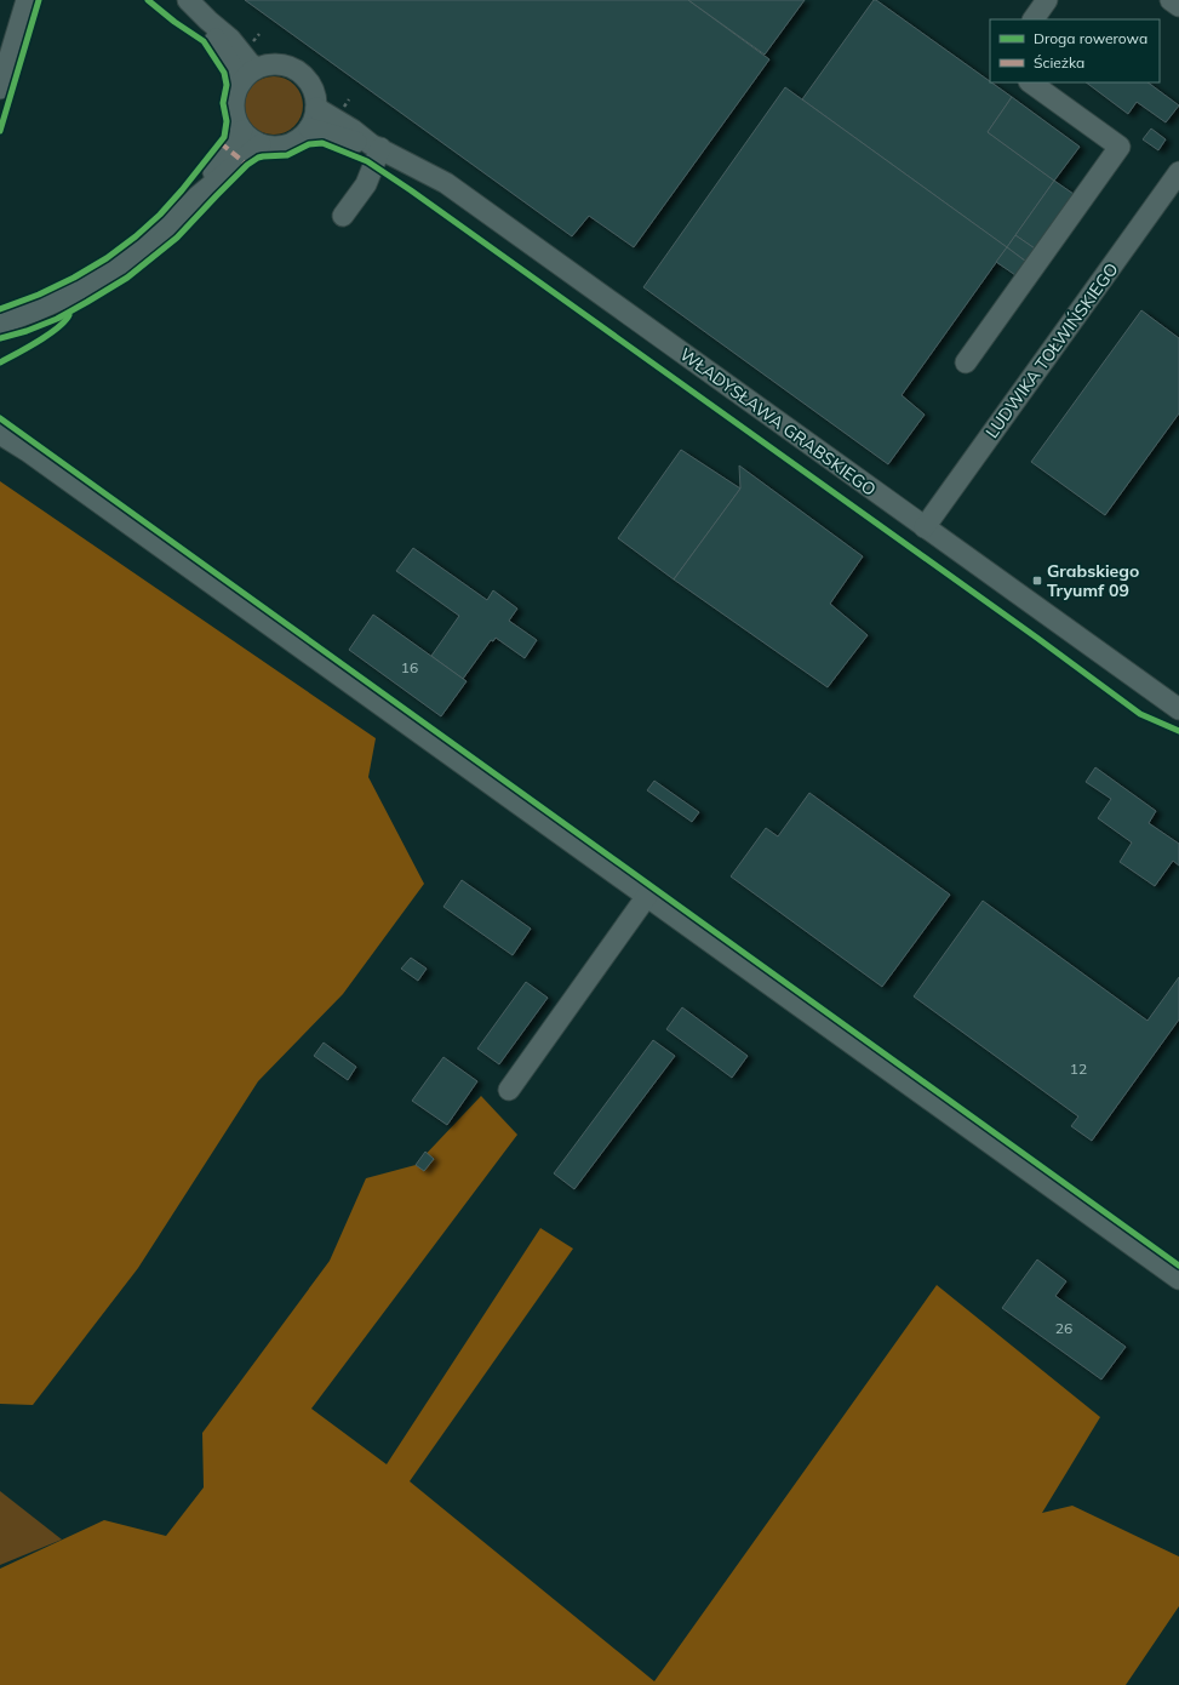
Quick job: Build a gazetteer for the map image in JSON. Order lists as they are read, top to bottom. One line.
{"streets":{"street":["LUDWIKA TOŁWIŃSKIEGO","WŁADYSŁAWA GRABSKIEGO"]},"crossings":[["LUDWIKA TOŁWIŃSKIEGO","WŁADYSŁAWA GRABSKIEGO"]],"places":{"transit":["Grabskiego Tryumf 09"]},"house_numbers":["16","12","26"],"legend":["Droga rowerowa","Ścieżka"]}
